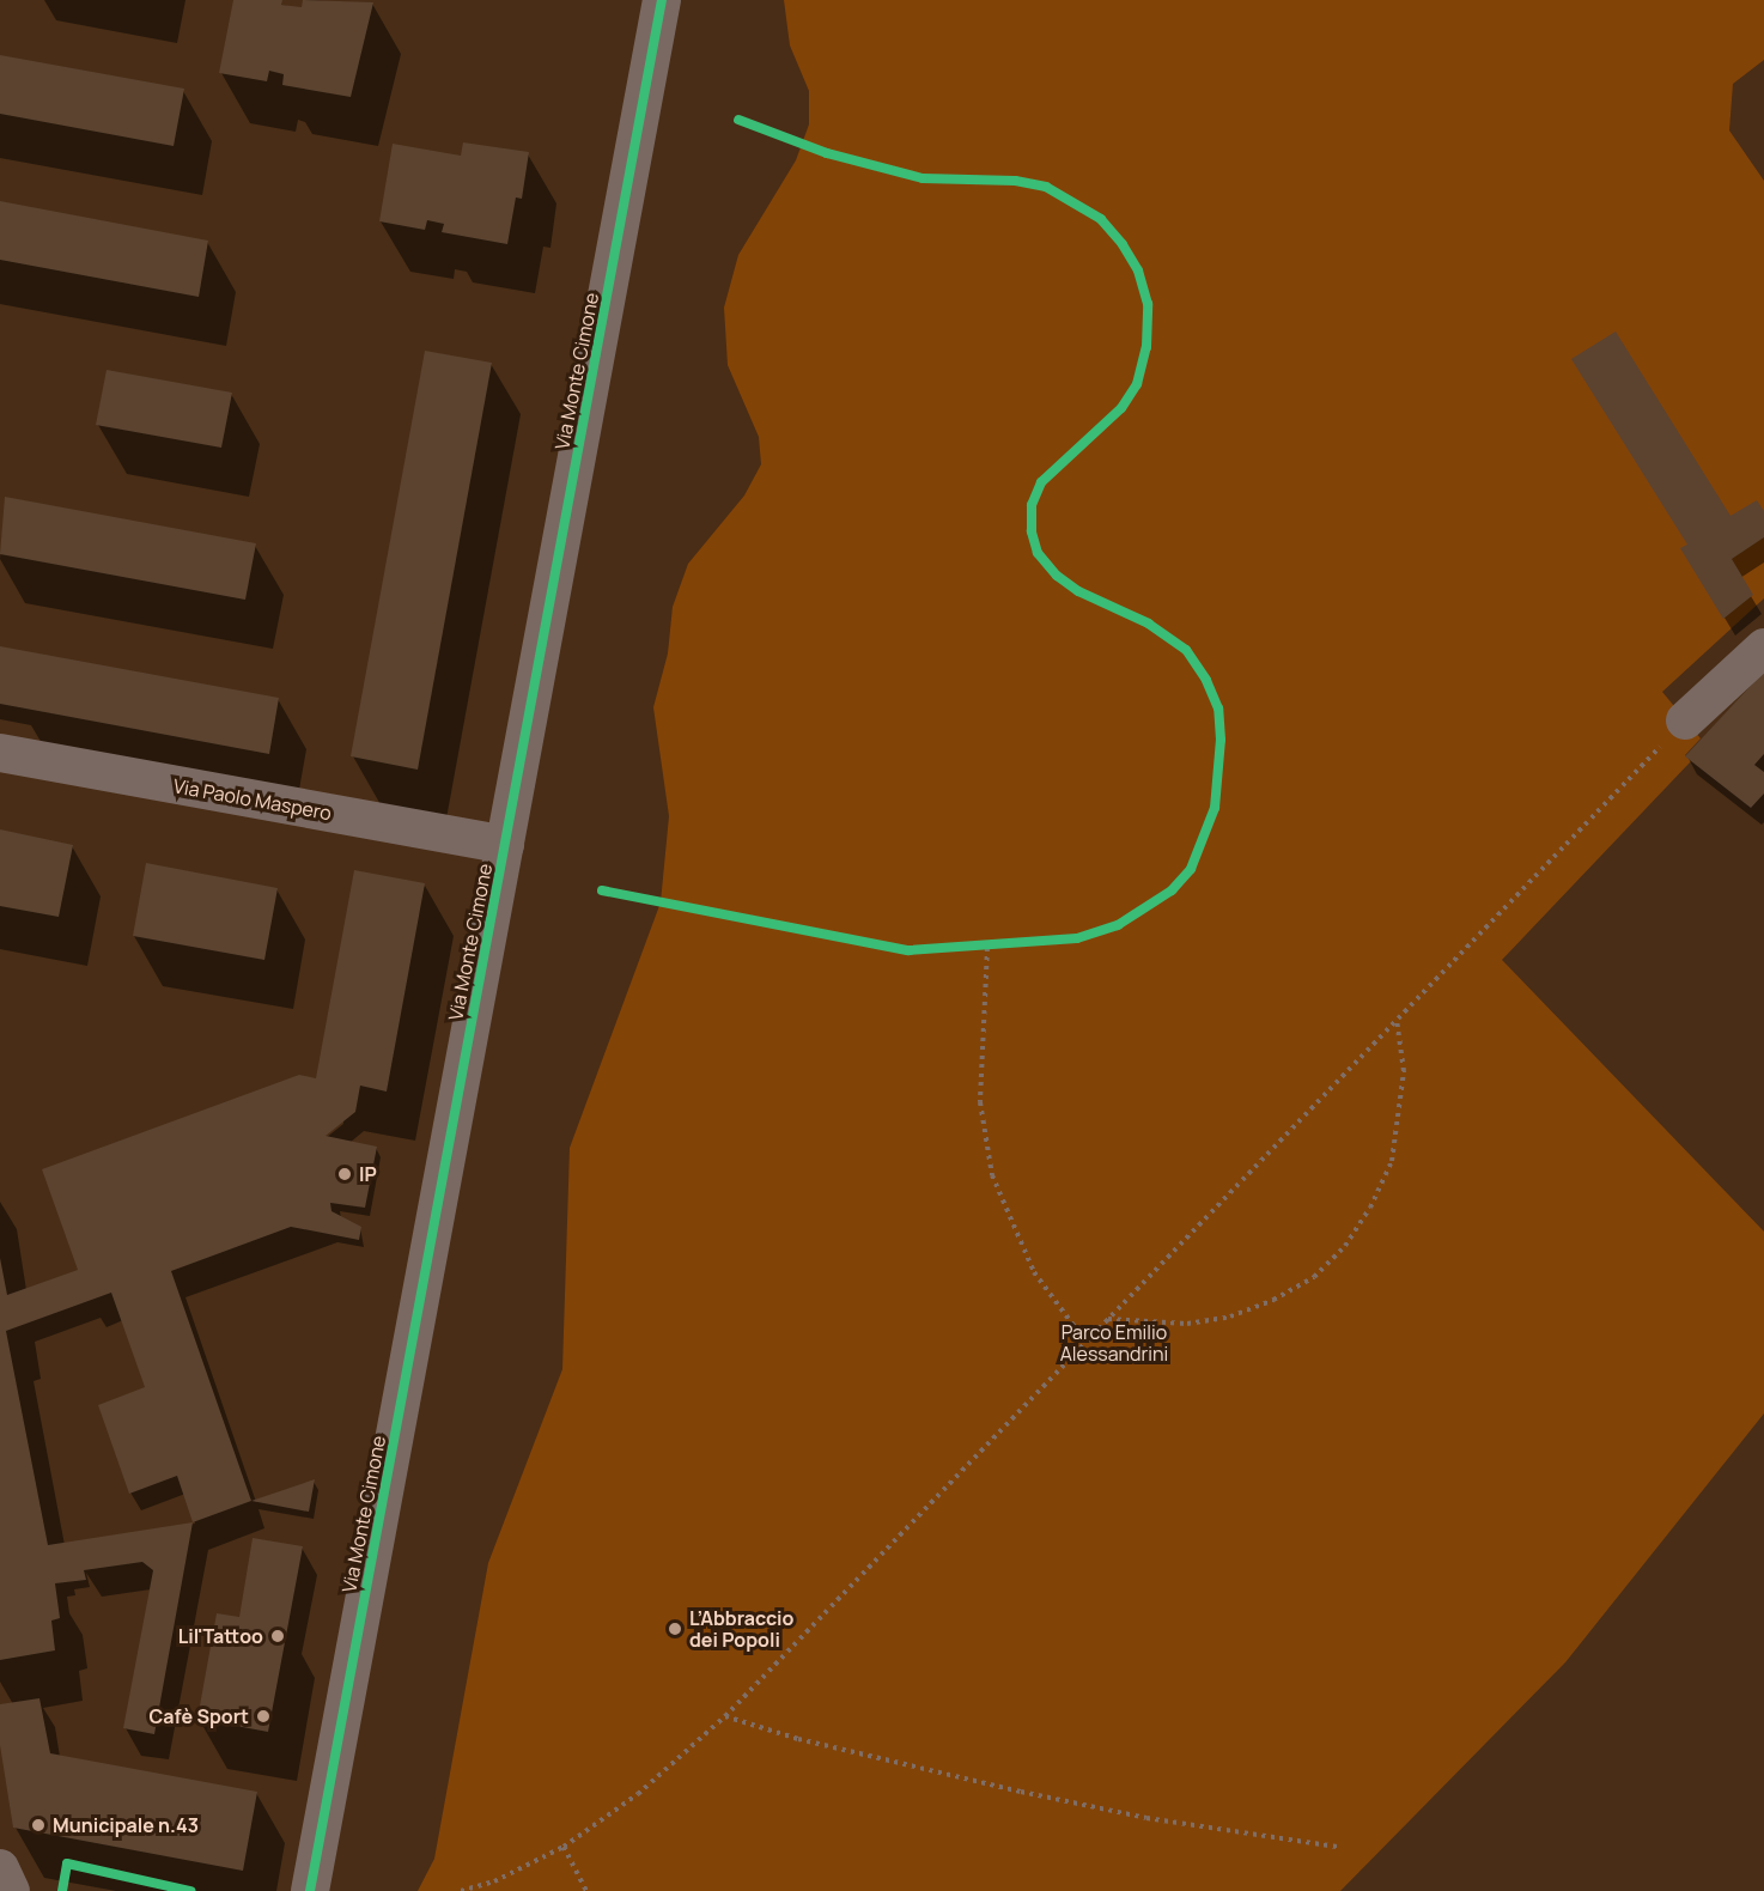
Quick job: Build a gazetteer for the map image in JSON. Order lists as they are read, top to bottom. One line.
{"streets":{"street":["Via Monte Cimone","Via Paolo Maspero"]},"crossings":[["Via Monte Cimone","Via Paolo Maspero"]],"parks":["Parco Emilio Alessandrini"],"places":["IP","L’Abbraccio dei Popoli","Lil'Tattoo","Cafè Sport","Municipale n.43"]}
